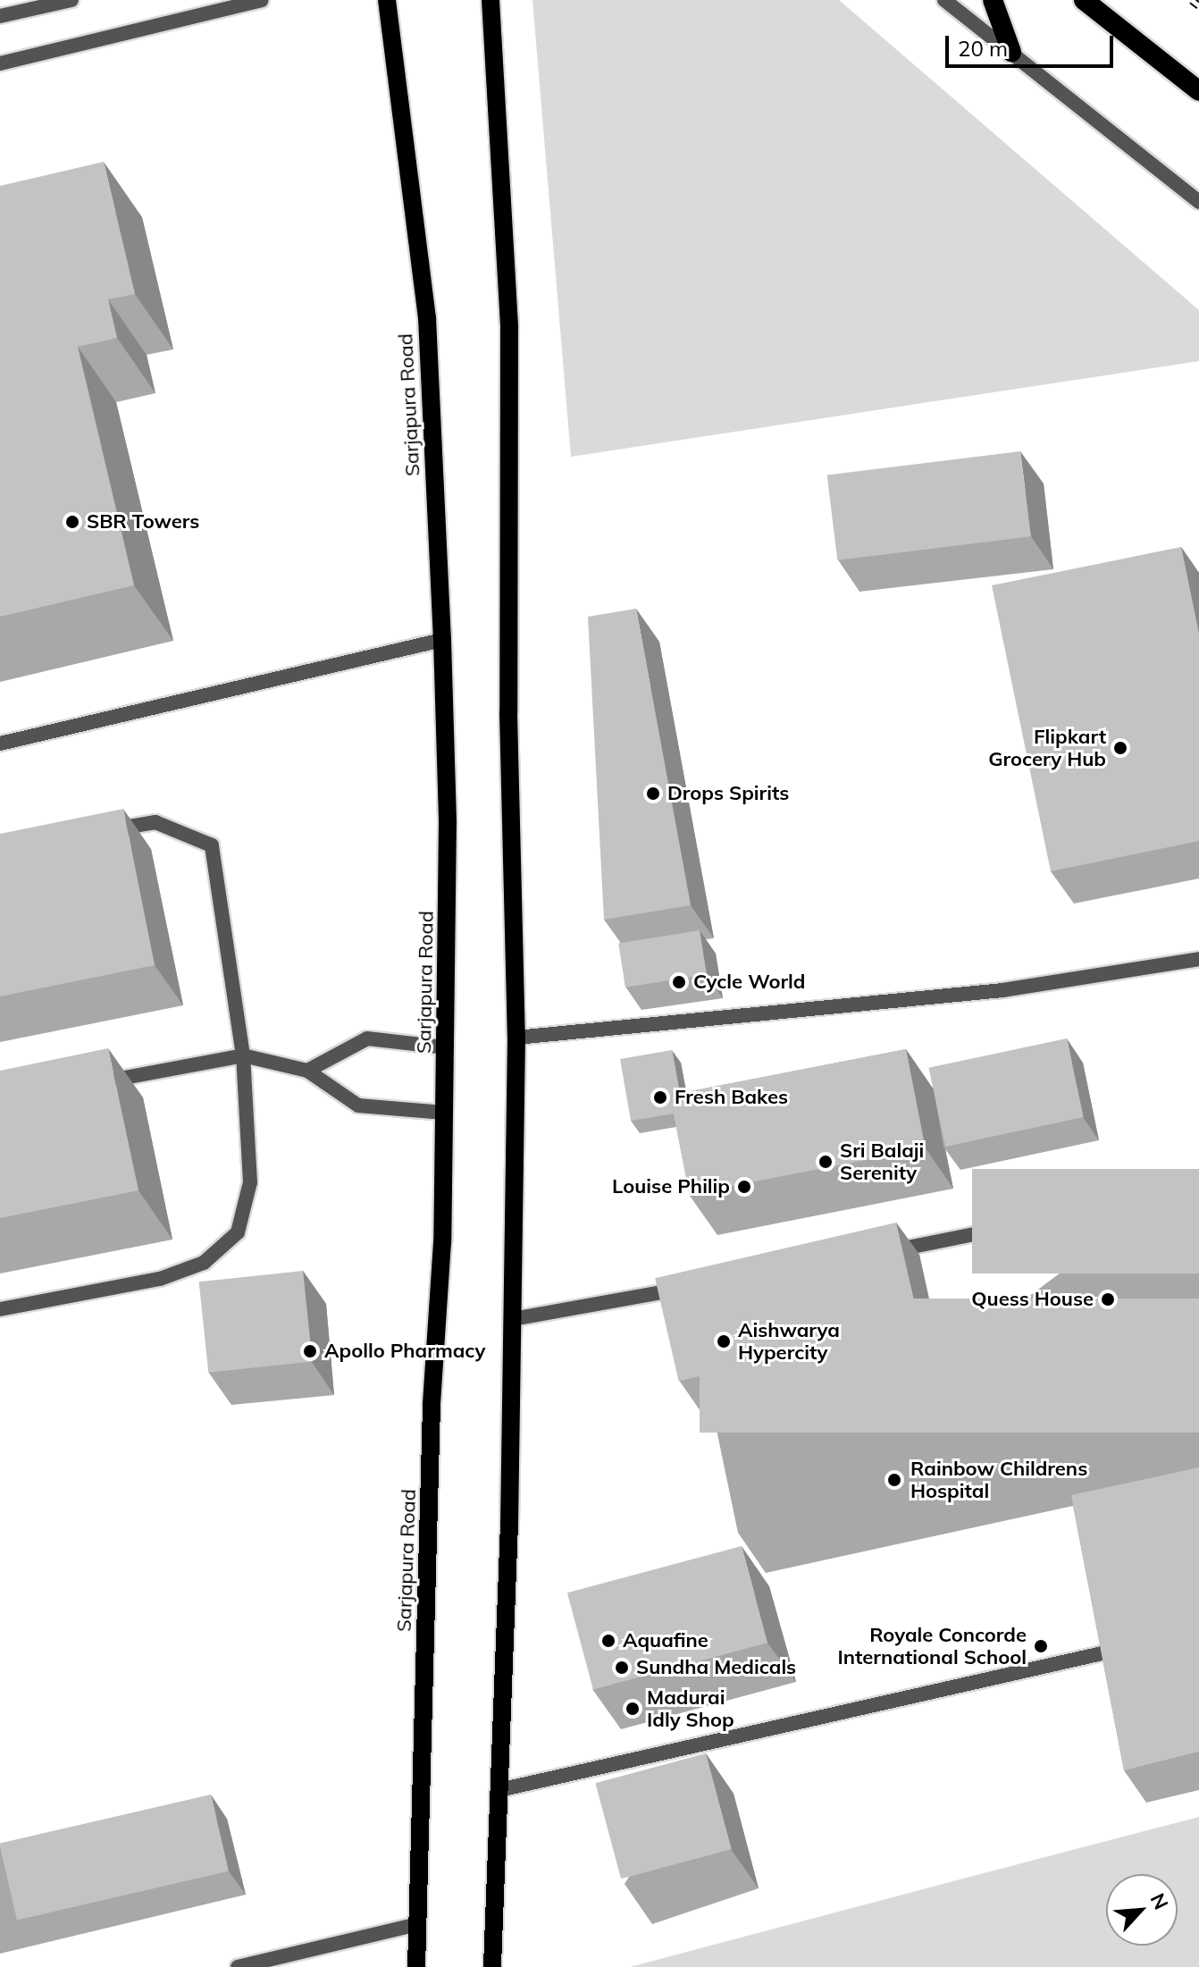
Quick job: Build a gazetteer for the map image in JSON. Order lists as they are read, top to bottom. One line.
{"streets":{"main road":["Sarjapura Road"]},"places":["SBR Towers","Flipkart Grocery Hub","Drops Spirits","Cycle World","Fresh Bakes","Sri Balaji Serenity","Louise Philip","Quess House","Aishwarya Hypercity","Apollo Pharmacy","Rainbow Childrens Hospital","Aquafine","Royale Concorde International School","Sundha Medicals","Madurai Idly Shop"],"scale_bar":"20 m","north":"top right"}
